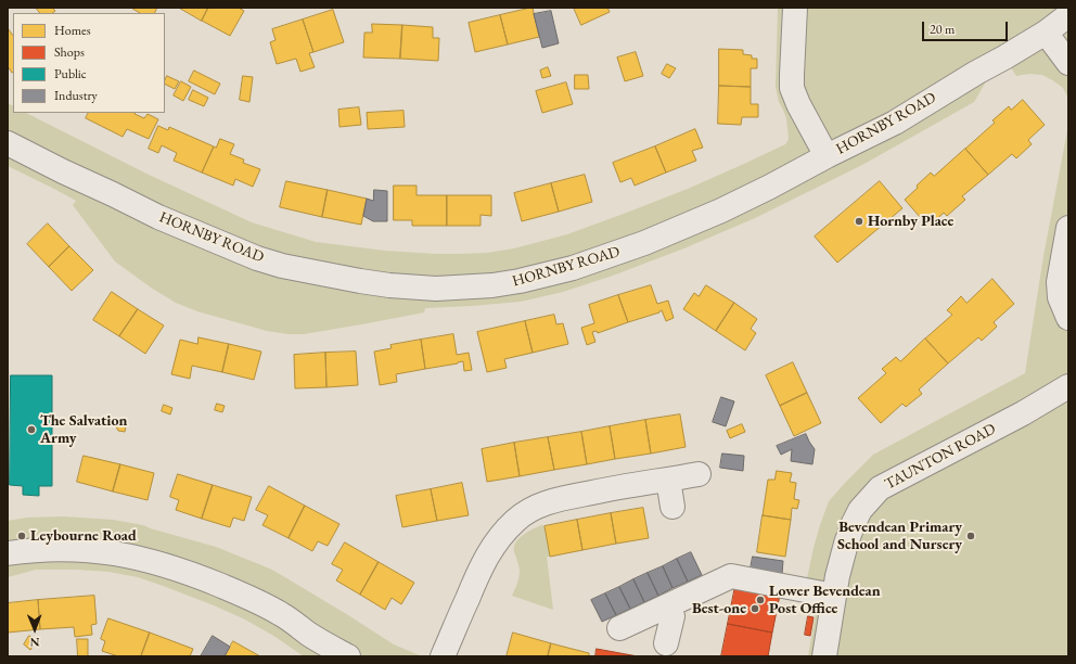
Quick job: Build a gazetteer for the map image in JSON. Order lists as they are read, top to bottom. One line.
{"streets":{"street":["HORNBY ROAD","TAUNTON ROAD"]},"places":["Hornby Place","The Salvation Army","Leybourne Road","Bevendean Primary School and Nursery","Lower Bevendean Post Office","Best-one"],"legend":["Homes","Shops","Public","Industry"],"scale_bar":"20 m","north":"bottom"}
